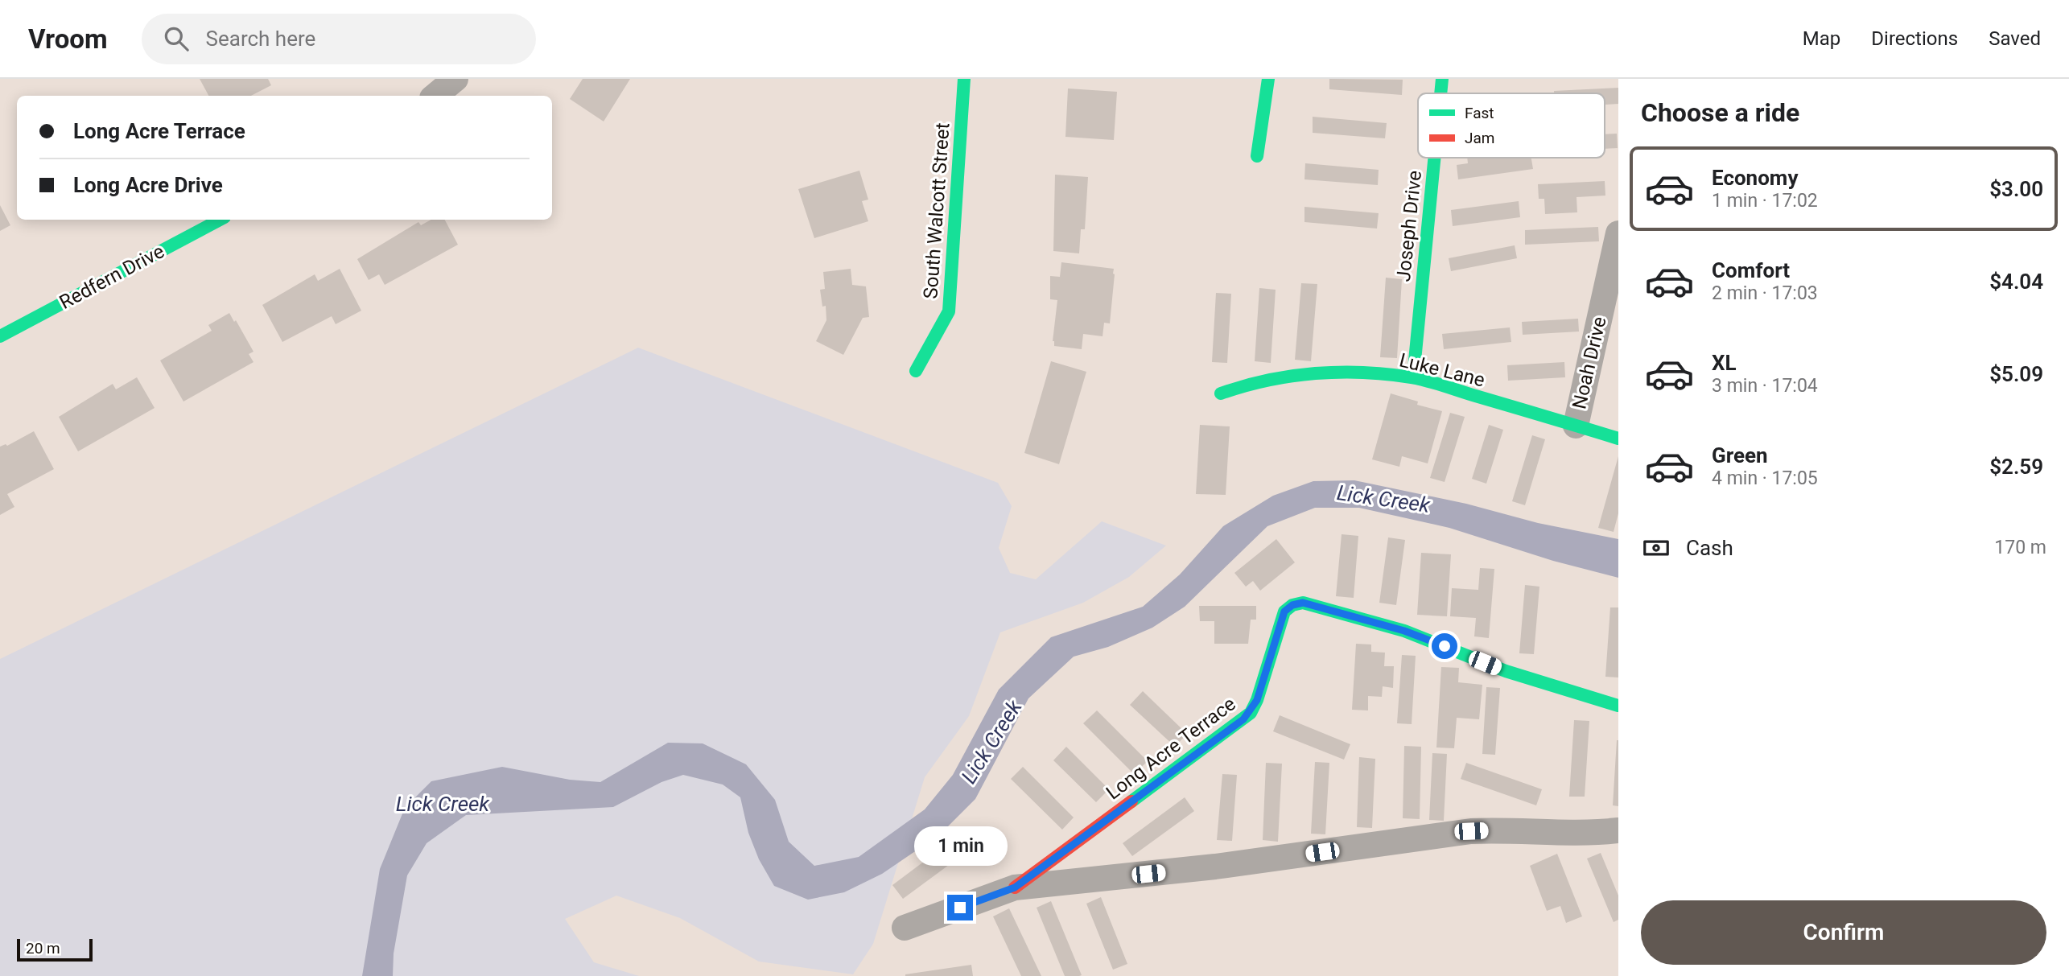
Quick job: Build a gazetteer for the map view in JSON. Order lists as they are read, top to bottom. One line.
{"streets":{"street":["South Walcott Street","Joseph Drive","Redfern Drive","Noah Drive","Luke Lane","Long Acre Terrace"]},"crossings":[["Joseph Drive","Luke Lane"],["Noah Drive","Luke Lane"]],"water":["Lick Creek"],"legend":["Fast","Jam"],"scale_bar":"20 m","page":{"header":"Vroom","search":"Search here","nav":["Map","Directions","Saved"],"heading":"Choose a ride","banner":["Long Acre Terrace","Long Acre Drive"],"list":[{"name":"Economy","note":"1 min · 17:02","value":"$3.00"},{"name":"Comfort","note":"2 min · 17:03","value":"$4.04"},{"name":"XL","note":"3 min · 17:04","value":"$5.09"},{"name":"Green","note":"4 min · 17:05","value":"$2.59"}],"pay":["Cash","170 m"],"bubble":"1 min","buttons":"Confirm","scale":"20 m"}}
